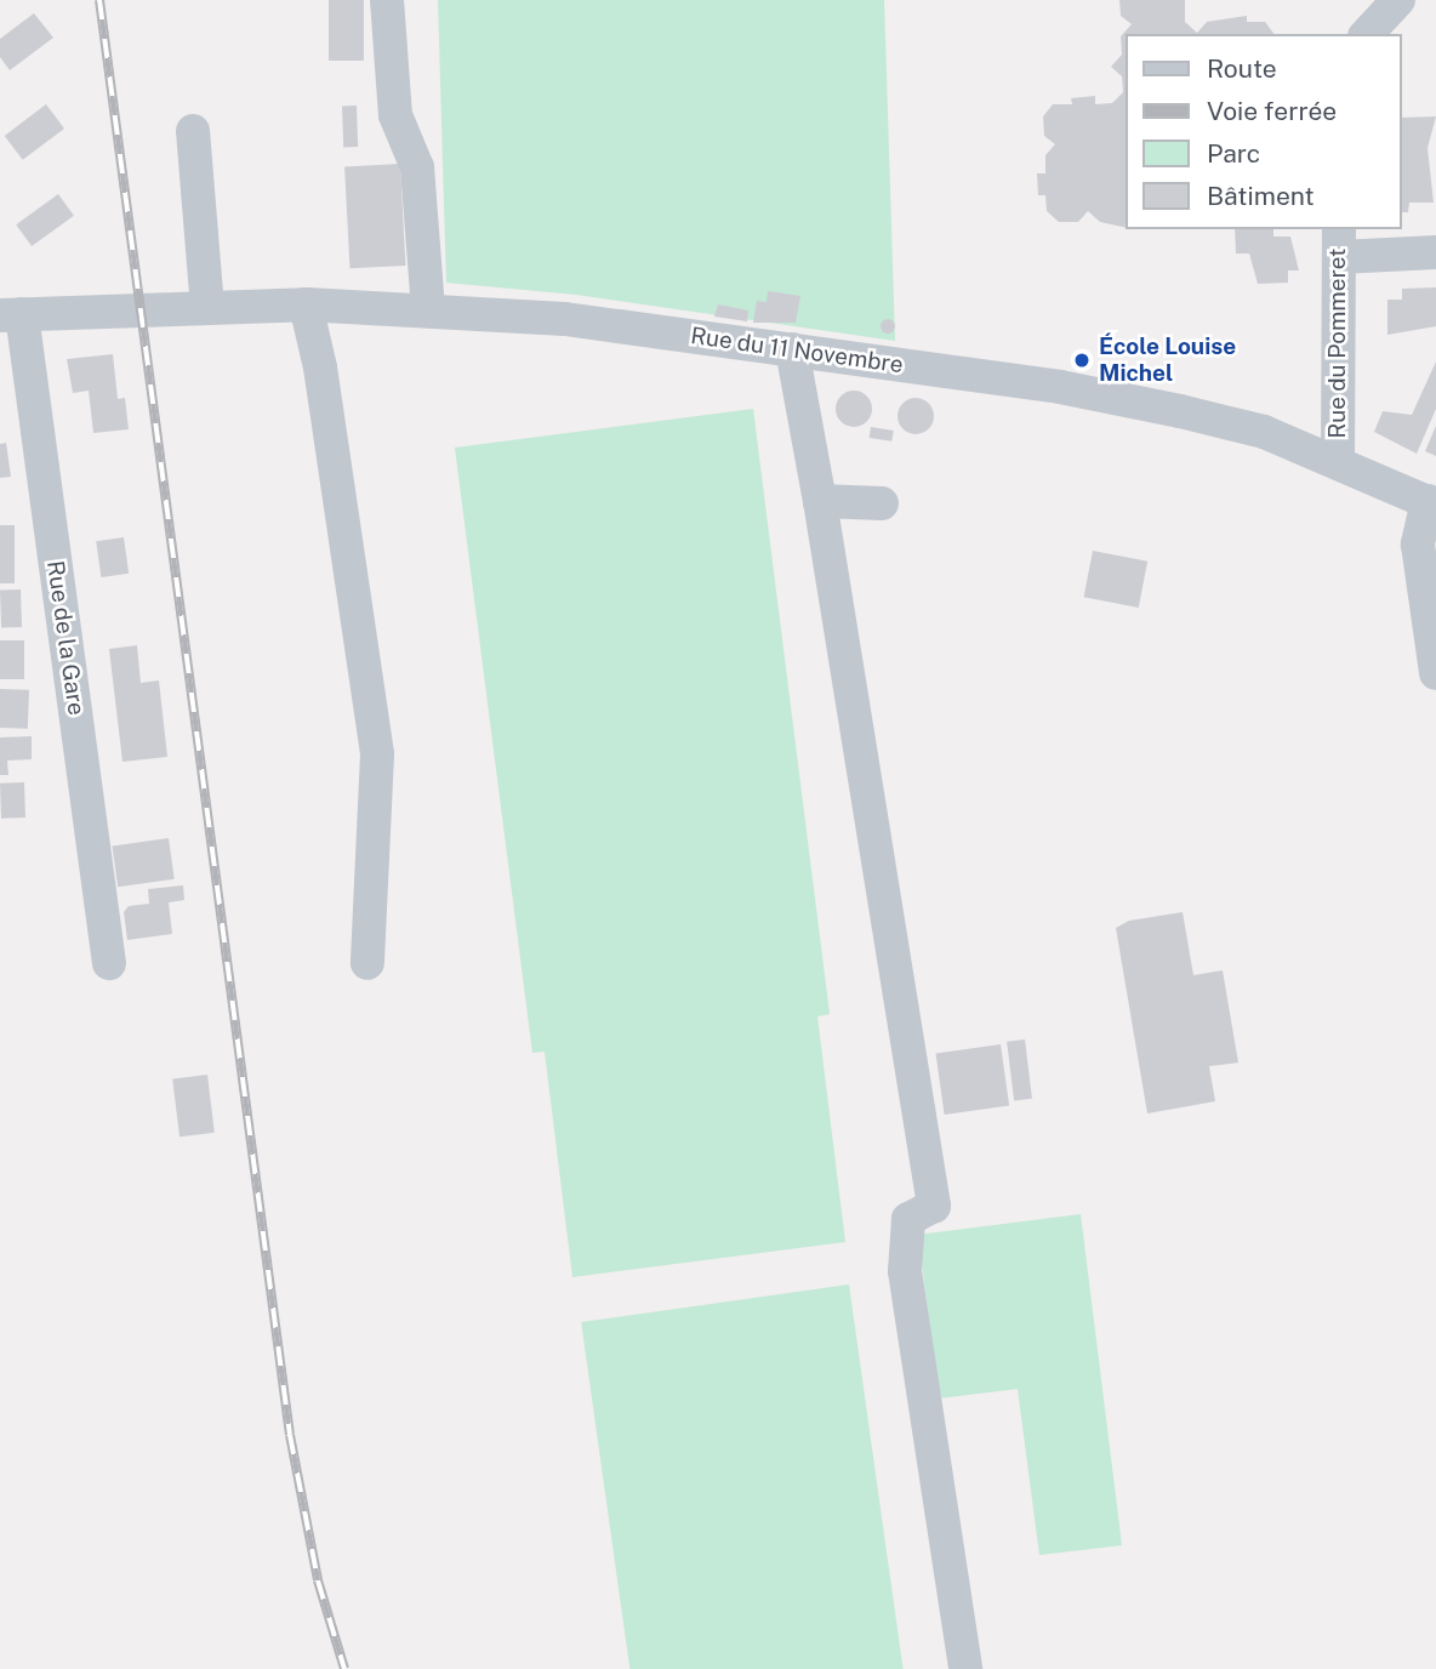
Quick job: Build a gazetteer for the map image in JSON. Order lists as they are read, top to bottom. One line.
{"streets":{"street":["Rue du Pommeret","Rue du 11 Novembre","Rue de la Gare"]},"crossings":[["Rue du Pommeret","Rue du 11 Novembre"],["Rue du 11 Novembre","Rue de la Gare"]],"places":["École Louise Michel"],"legend":["Route","Voie ferrée","Parc","Bâtiment"]}
